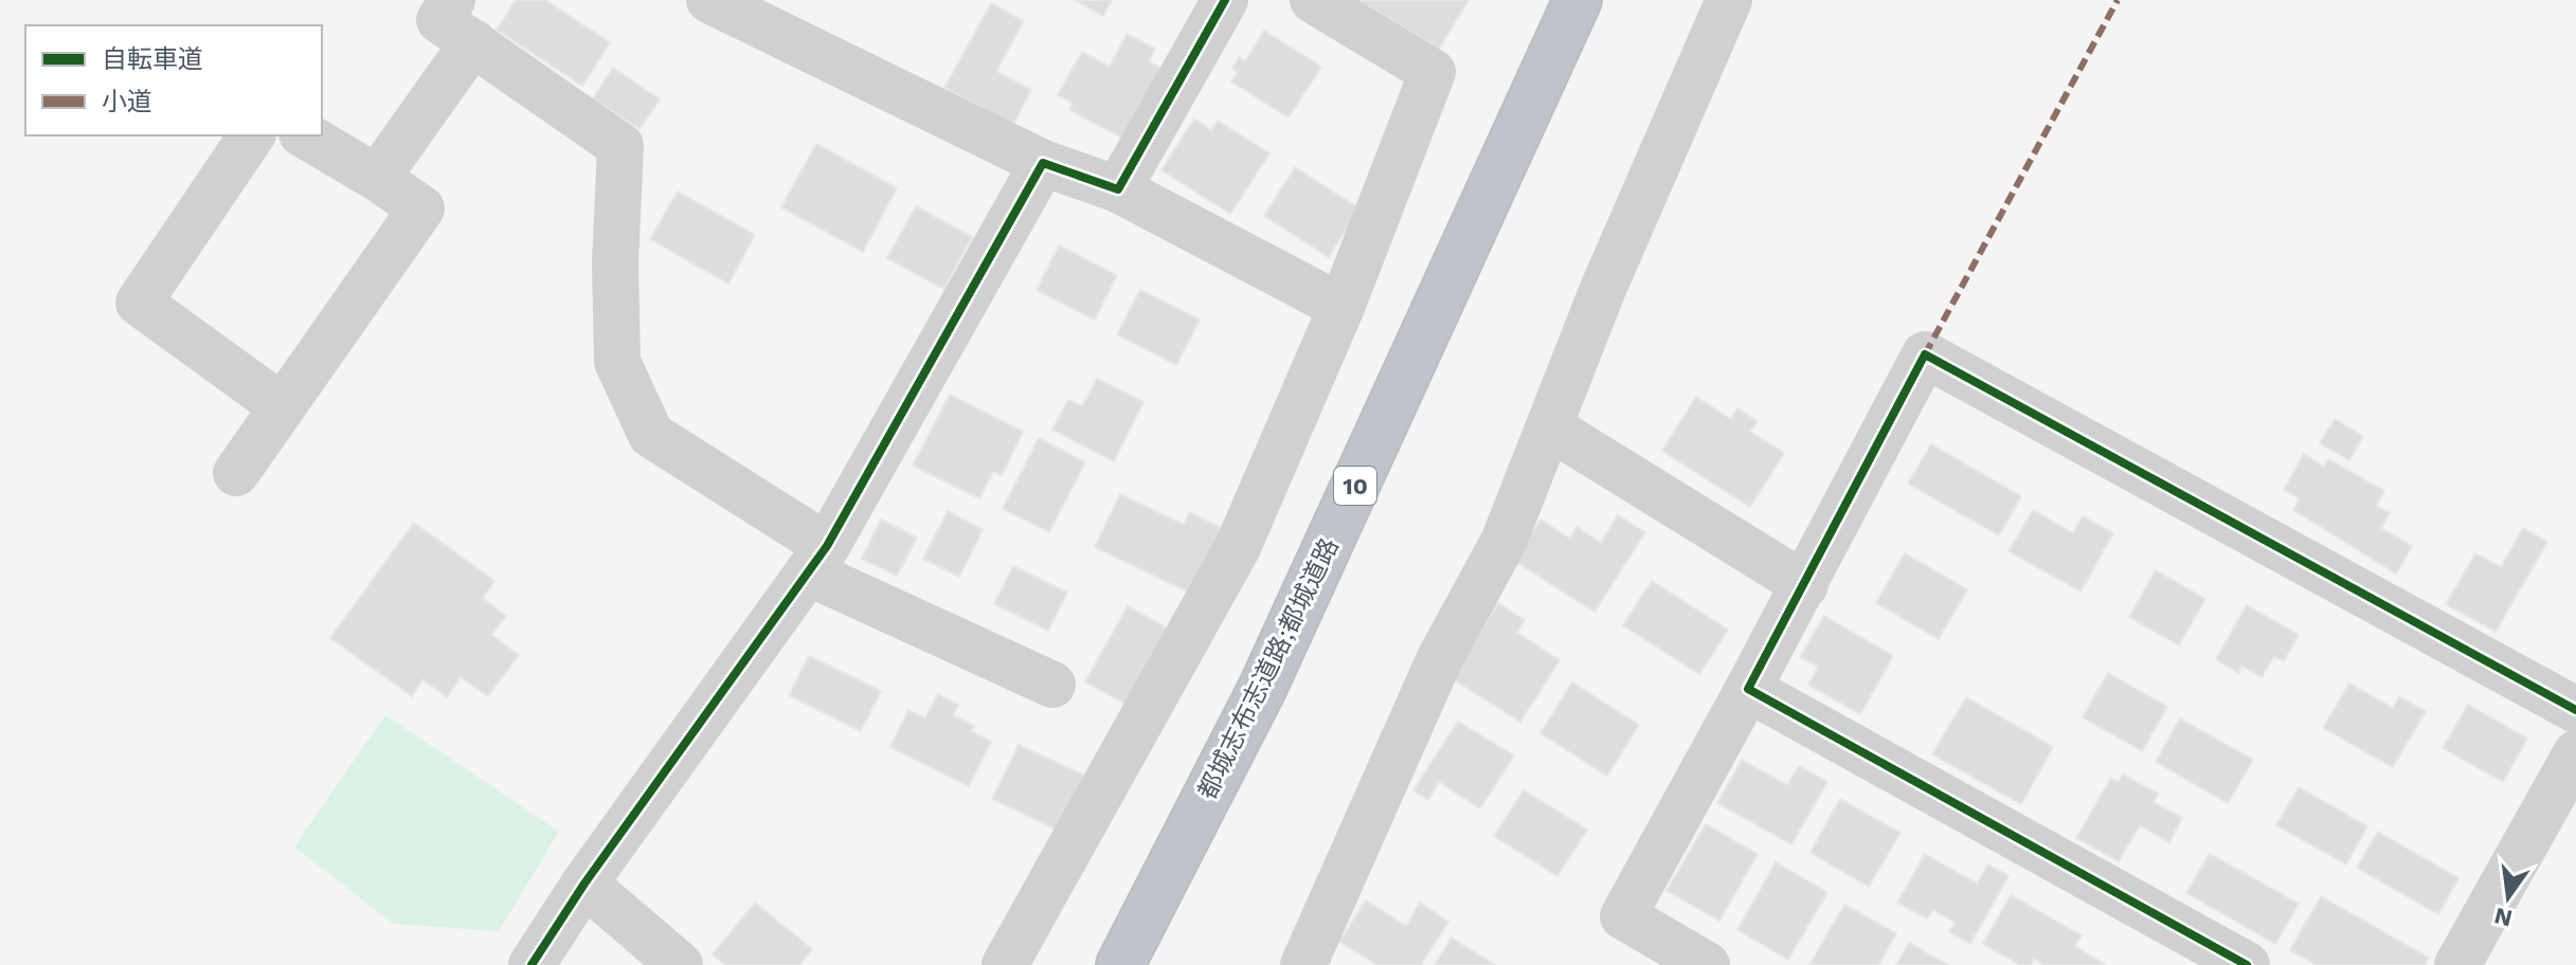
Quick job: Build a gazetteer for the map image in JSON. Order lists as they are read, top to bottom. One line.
{"streets":{"highway":["10","都城志布志道路;都城道路"]},"legend":["自転車道","小道"],"north":"bottom"}
